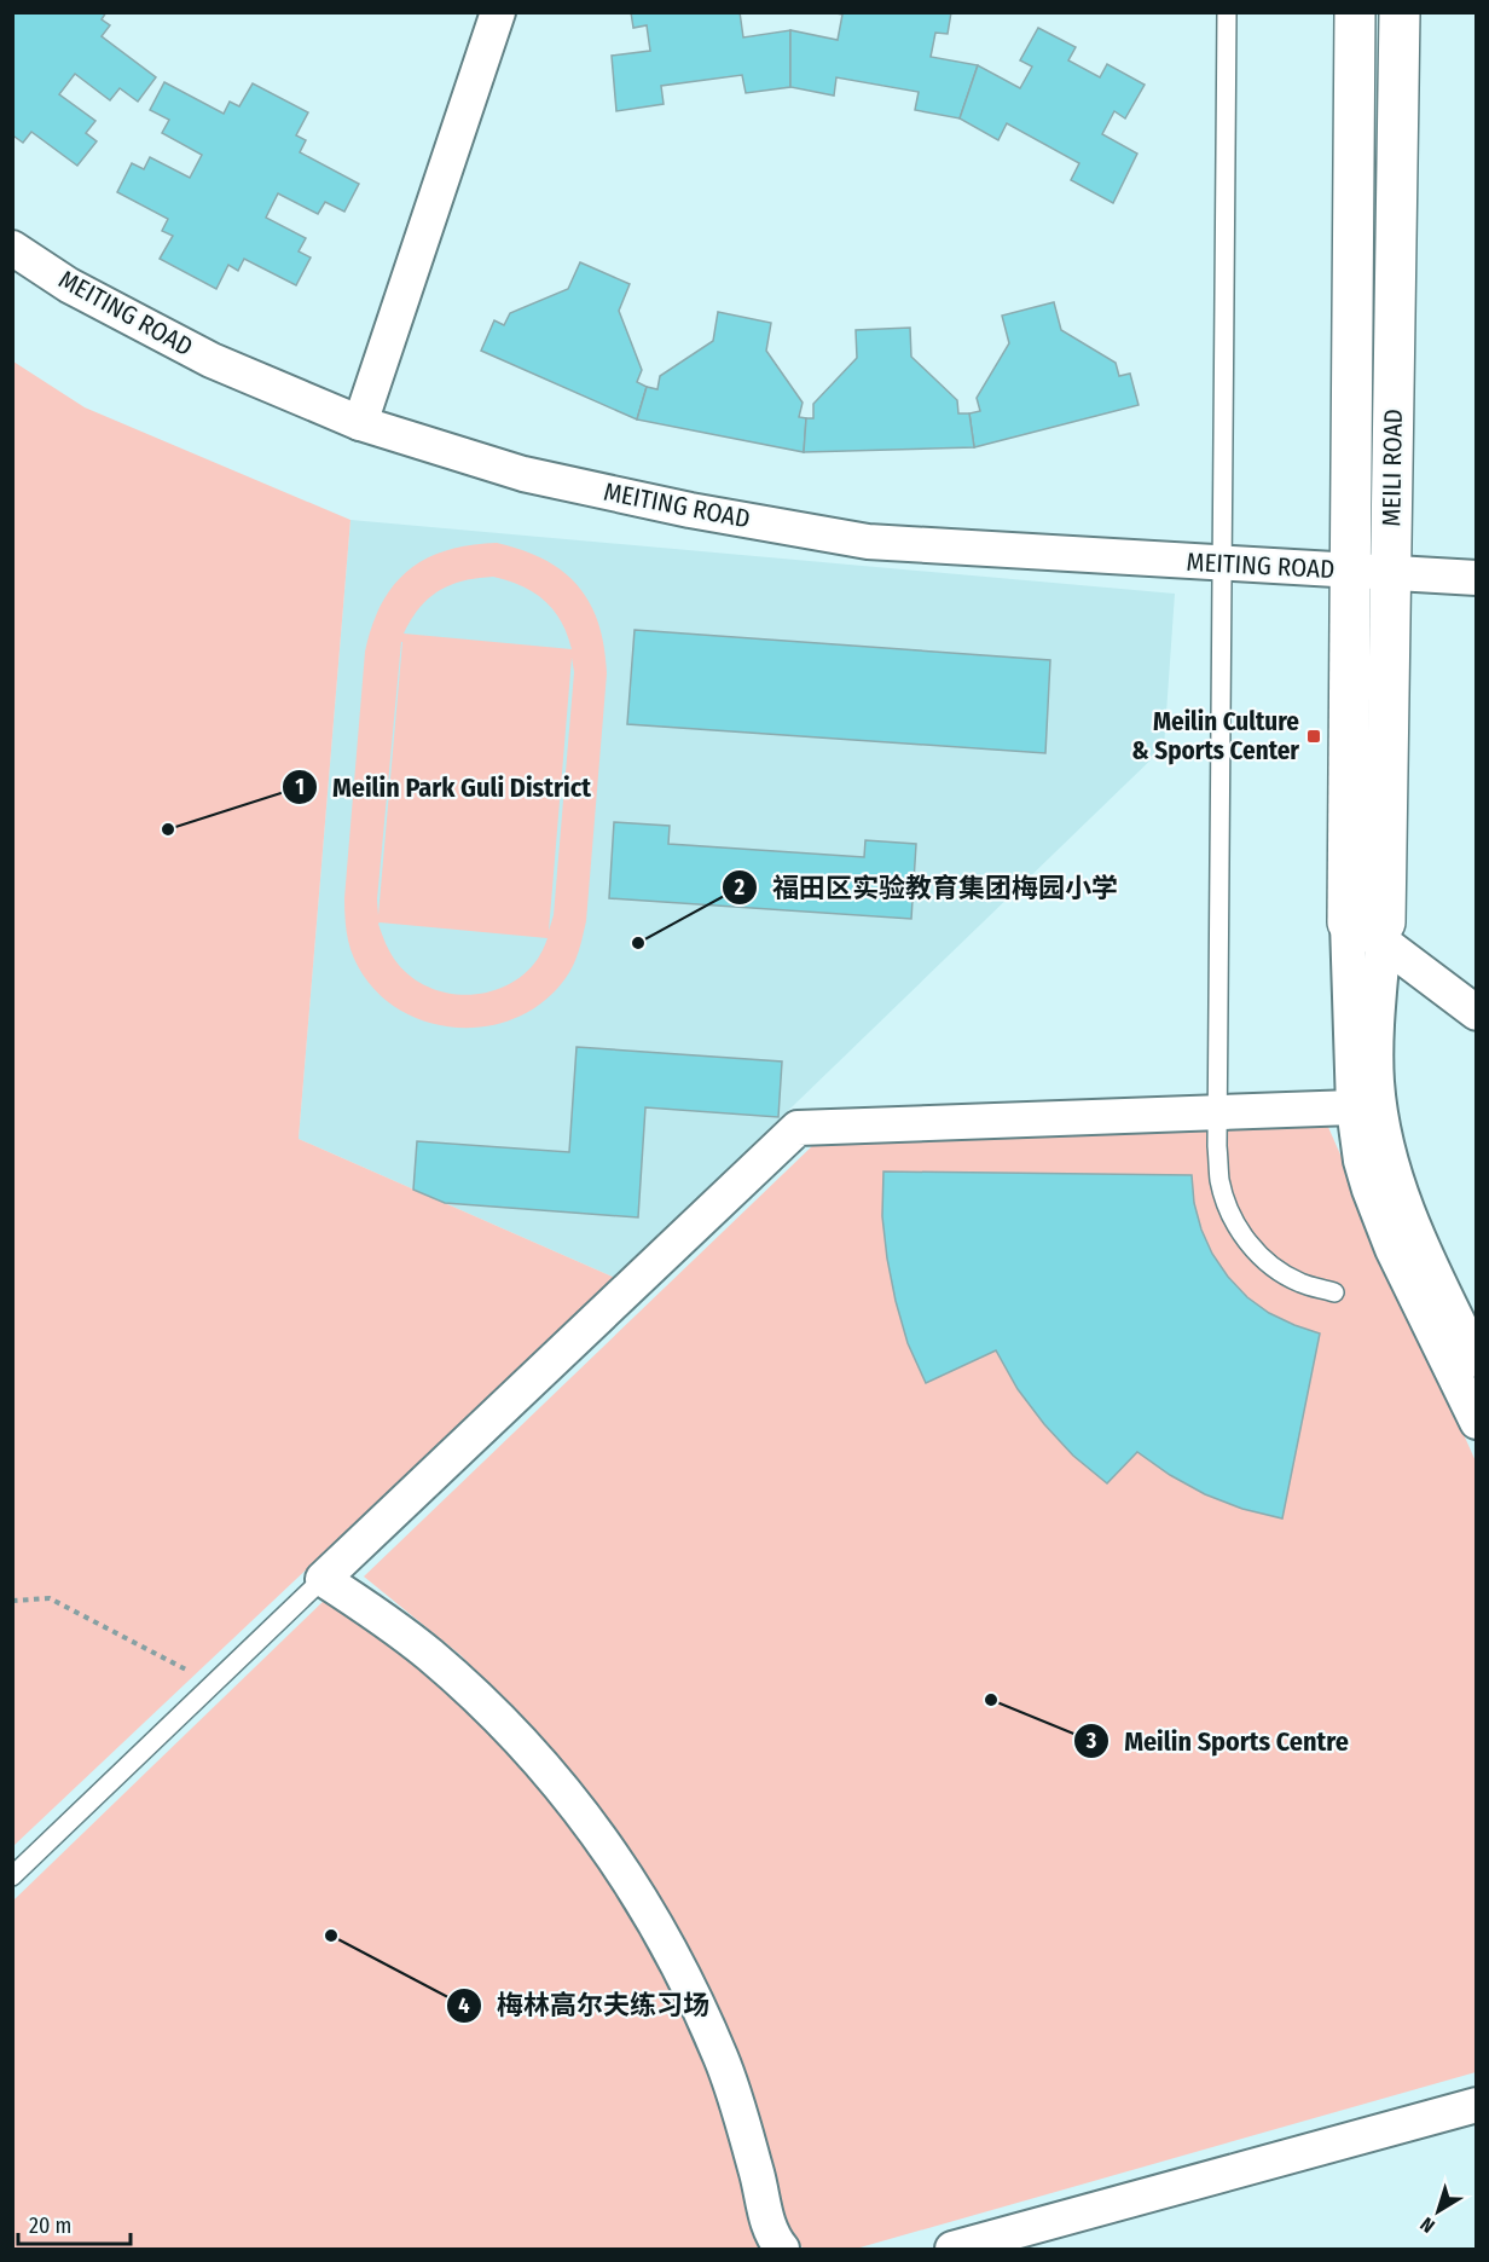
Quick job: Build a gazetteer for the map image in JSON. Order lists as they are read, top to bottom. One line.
{"streets":{"street":["MEITING ROAD","MEILI ROAD"]},"crossings":[["MEITING ROAD","MEILI ROAD"]],"places":{"transit":["Meilin Culture & Sports Center"],"other":["Meilin Park Guli District","福田区实验教育集团梅园小学","Meilin Sports Centre","梅林高尔夫练习场"]},"scale_bar":"20 m","north":"bottom left"}
